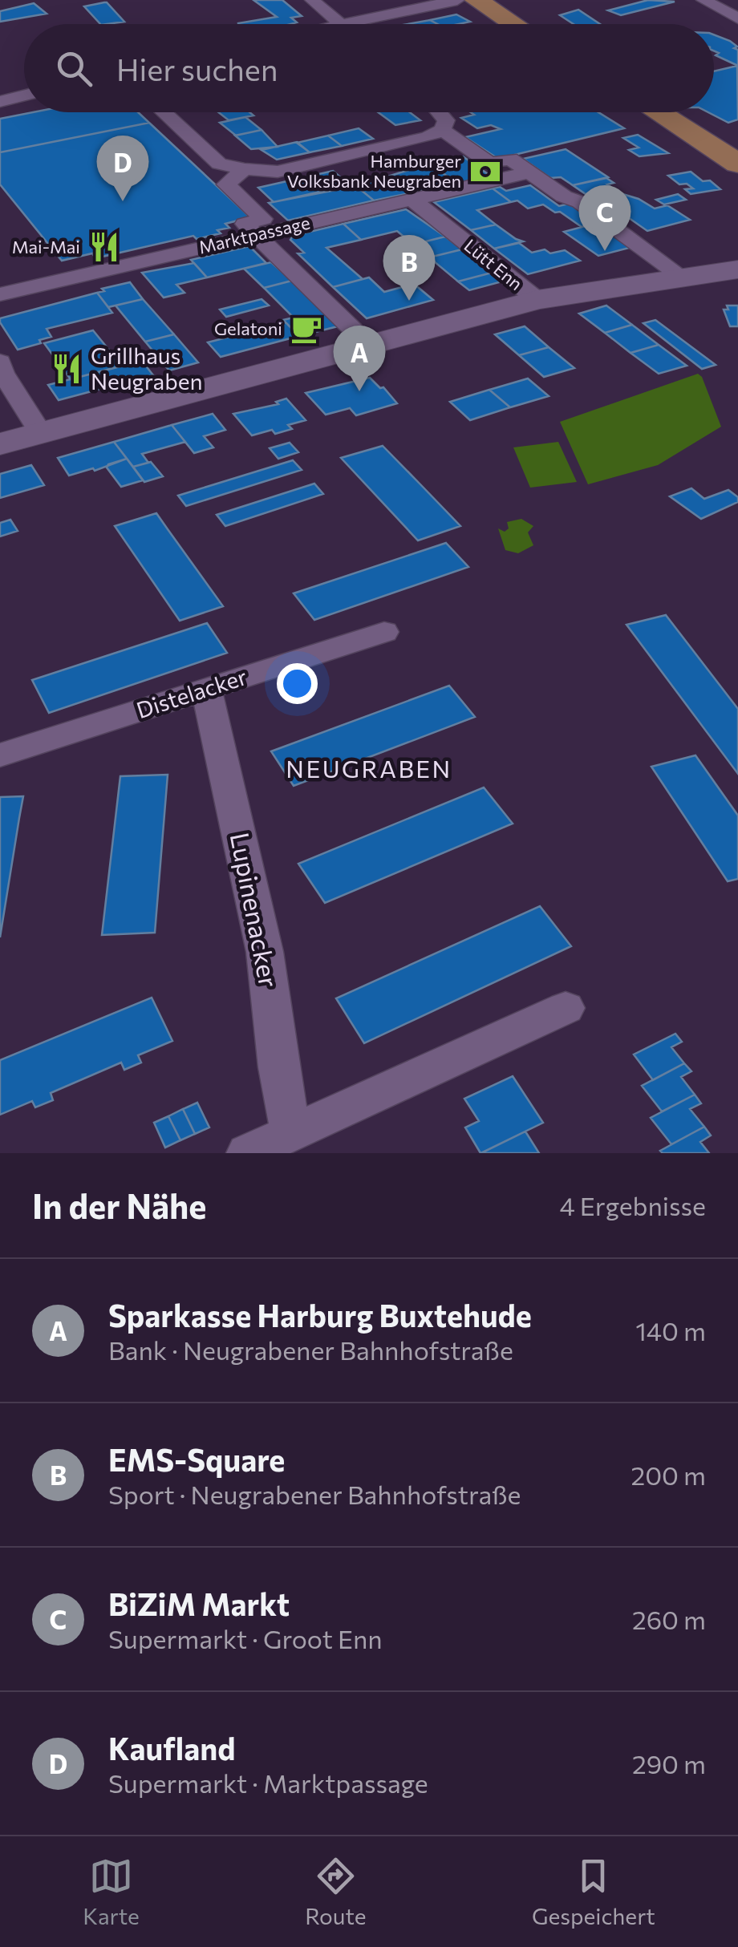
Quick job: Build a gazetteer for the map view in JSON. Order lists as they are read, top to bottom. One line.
{"streets":{"street":["Marktpassage","Lütt Enn","Distelacker","Lupinenacker"]},"crossings":[["Marktpassage","Lütt Enn"],["Distelacker","Lupinenacker"]],"districts":["NEUGRABEN"],"places":{"bank":["Hamburger Volksbank Neugraben"],"restaurant":["Mai-Mai","Grillhaus Neugraben"],"cafe":["Gelatoni"]},"page":{"search":"Hier suchen","pins":["D","C","B","A"],"heading":["In der Nähe","4 Ergebnisse"],"list":[{"mark":"A","name":"Sparkasse Harburg Buxtehude","note":"Bank · Neugrabener Bahnhofstraße","value":"140 m"},{"mark":"B","name":"EMS-Square","note":"Sport · Neugrabener Bahnhofstraße","value":"200 m"},{"mark":"C","name":"BiZiM Markt","note":"Supermarkt · Groot Enn","value":"260 m"},{"mark":"D","name":"Kaufland","note":"Supermarkt · Marktpassage","value":"290 m"}],"nav":["Karte","Route","Gespeichert"]}}
